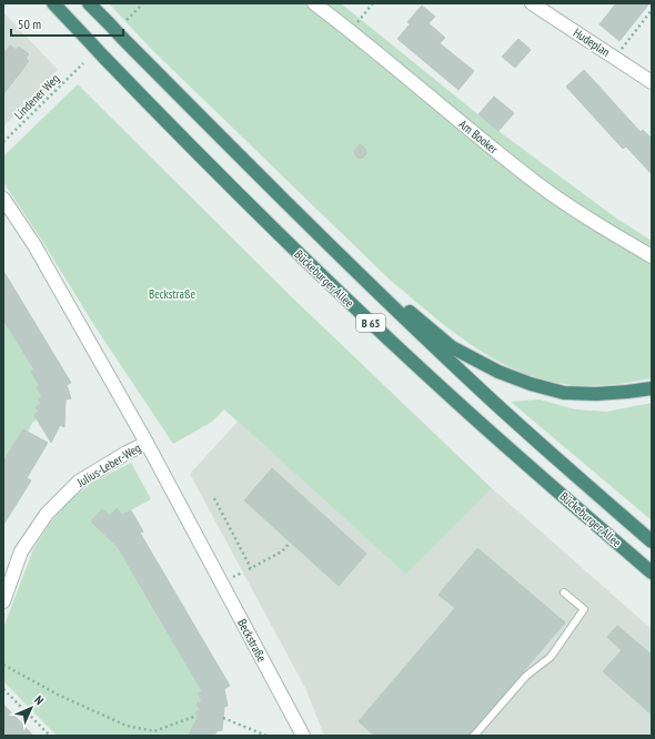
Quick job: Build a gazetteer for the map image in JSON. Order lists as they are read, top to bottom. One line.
{"streets":{"highway":["Bückeburger Allee","B 65"],"street":["Hudeplan","Am Booker","Julius-Leber-Weg","Beckstraße"],"path":["Lindener Weg"]},"crossings":[["Julius-Leber-Weg","Beckstraße"]],"parks":["Beckstraße"],"scale_bar":"50 m","north":"top right"}
